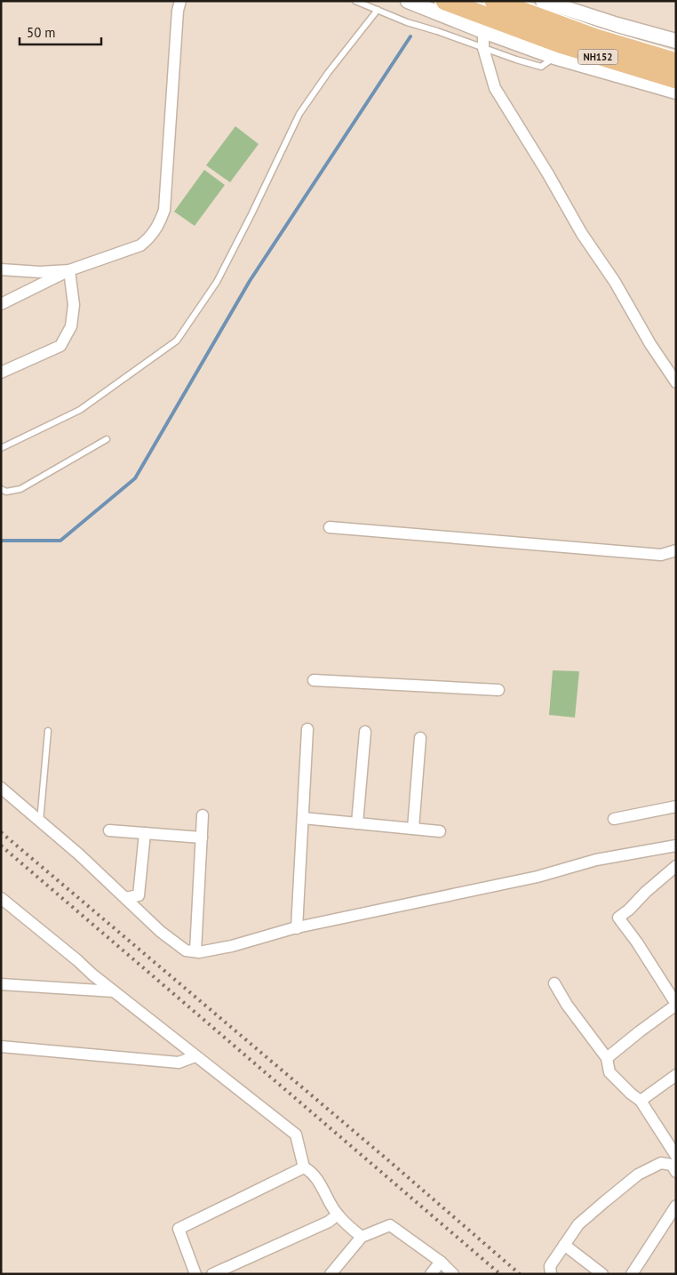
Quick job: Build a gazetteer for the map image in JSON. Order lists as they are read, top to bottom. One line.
{"streets":{"highway":["NH152"]},"scale_bar":"50 m"}
